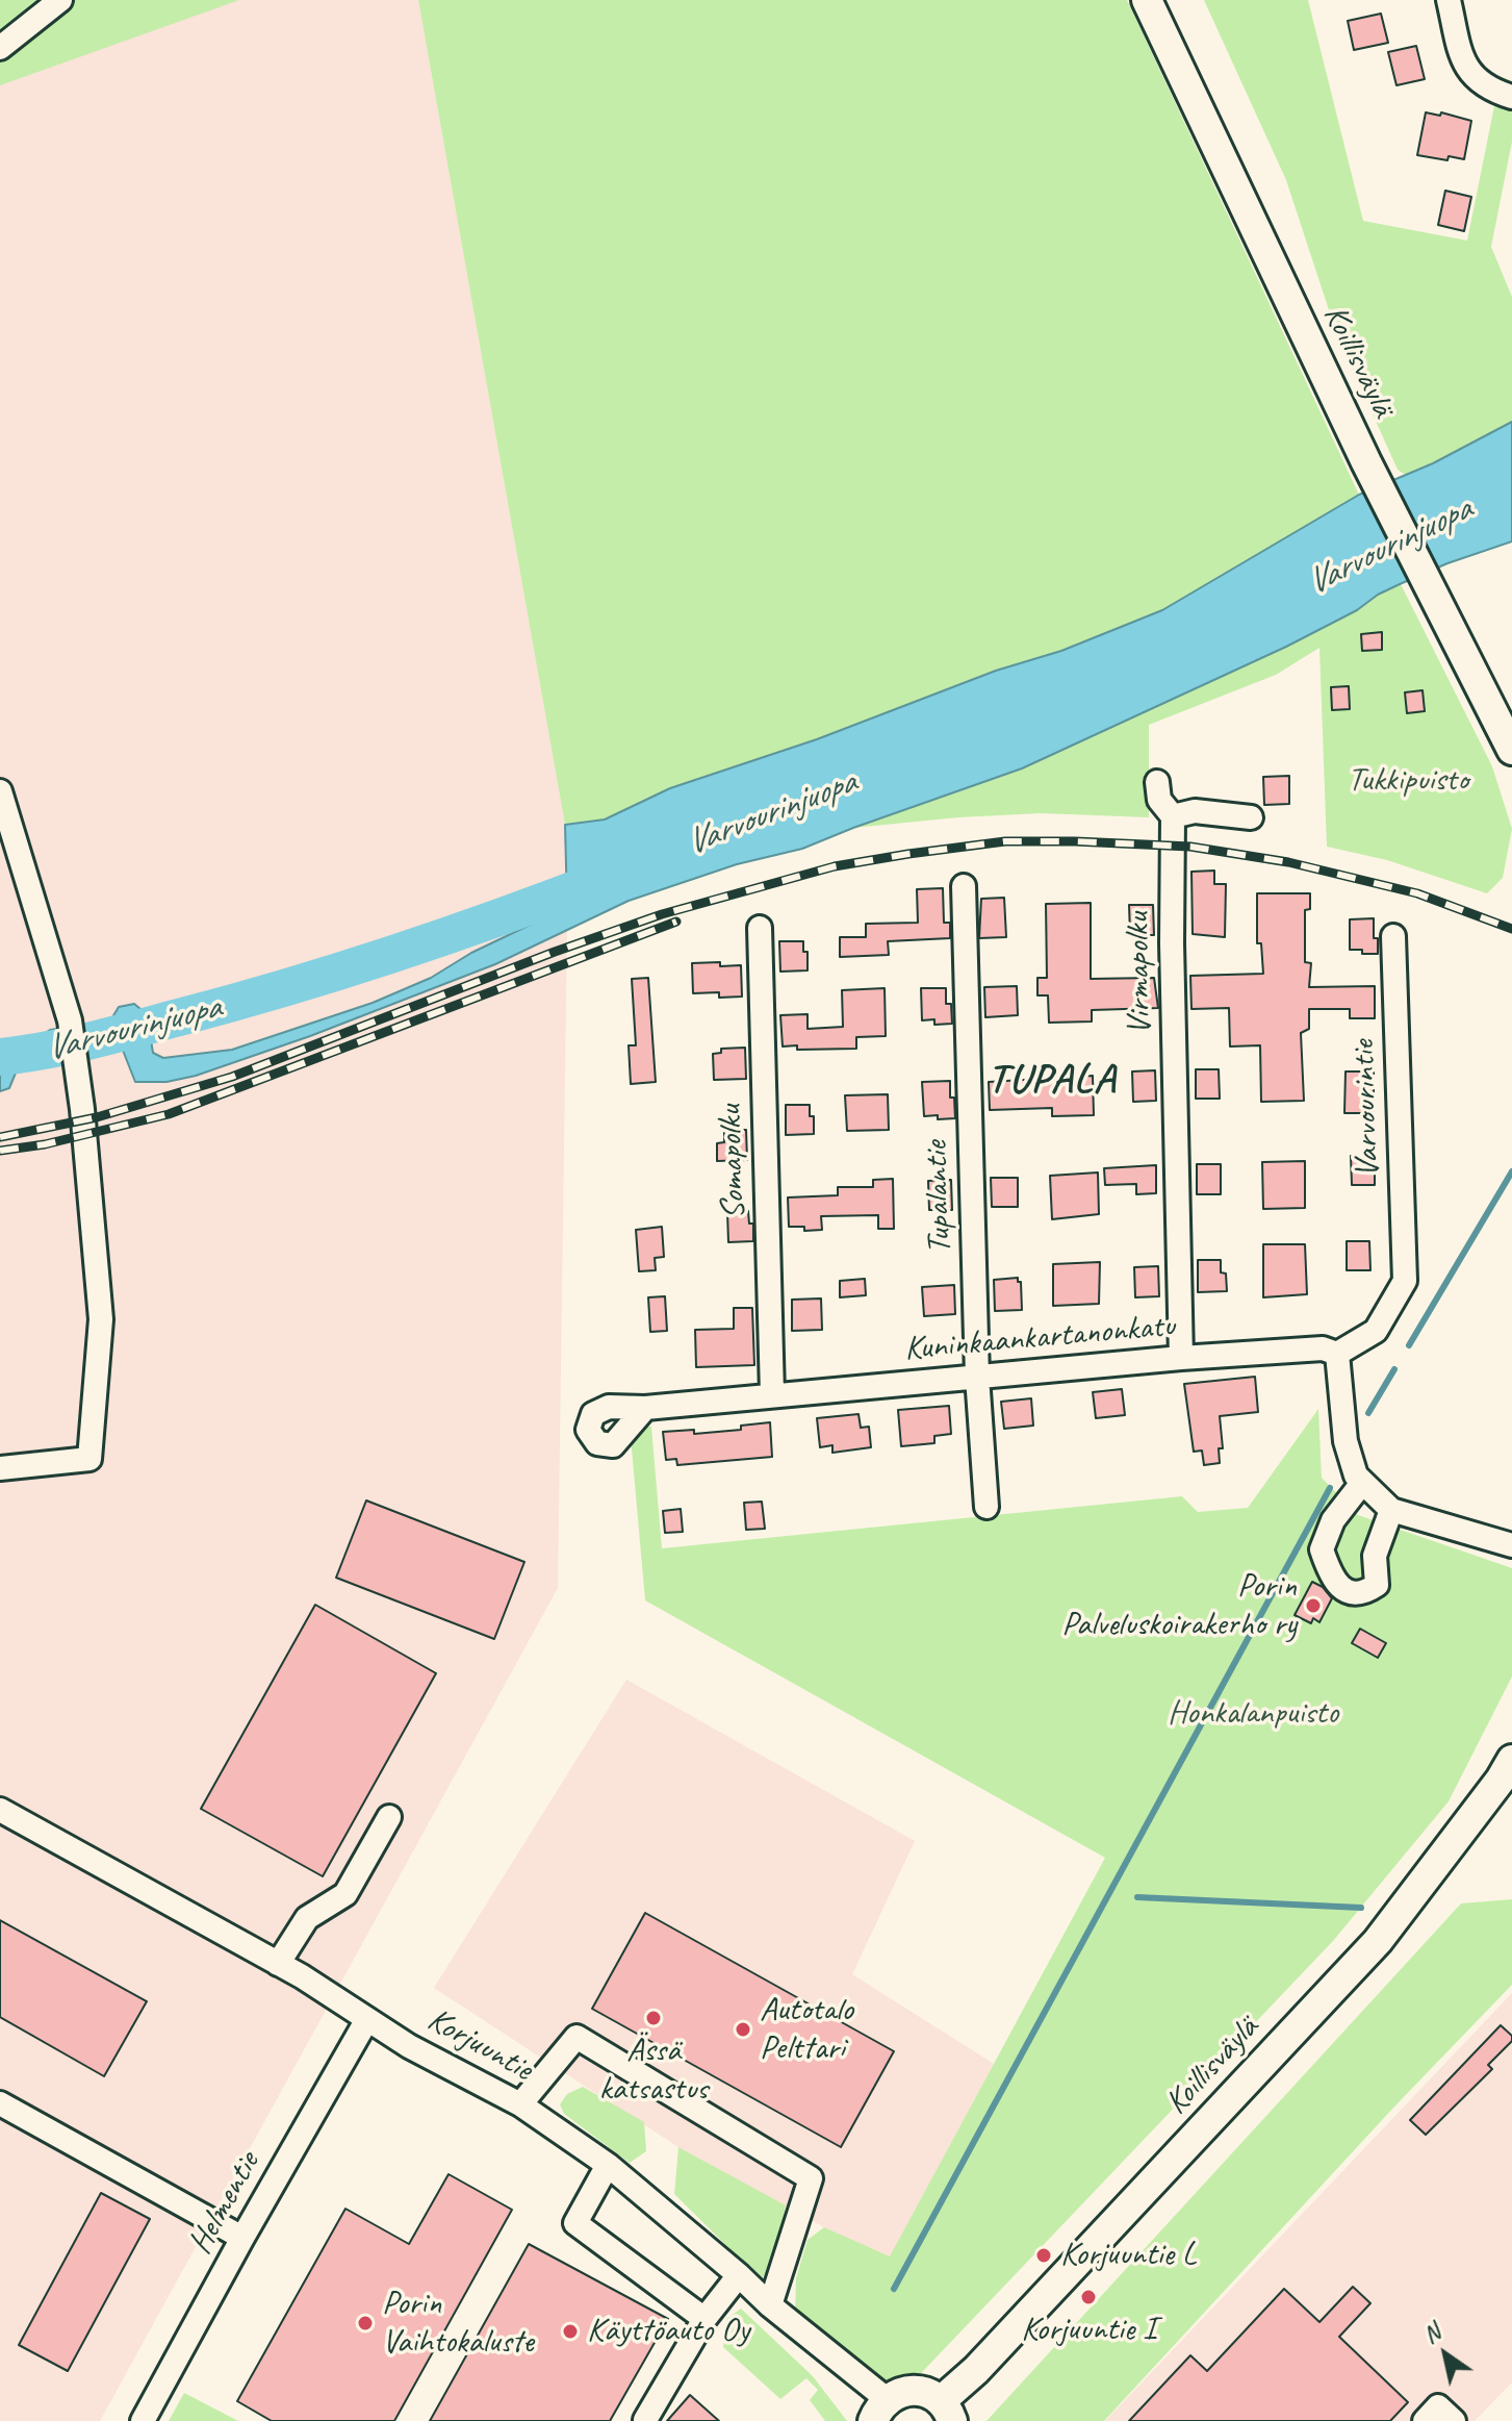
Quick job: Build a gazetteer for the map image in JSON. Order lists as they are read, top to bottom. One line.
{"streets":{"main road":["Koillisväylä"],"street":["Virmapolku","Varvourintie","Somapolku","Tupalantie","Kuninkaankartanonkatu","Korjuuntie","Helmentie"]},"crossings":[["Virmapolku","Kuninkaankartanonkatu"],["Varvourintie","Kuninkaankartanonkatu"],["Somapolku","Kuninkaankartanonkatu"],["Tupalantie","Kuninkaankartanonkatu"],["Korjuuntie","Helmentie"]],"districts":["TUPALA"],"water":["Varvourinjuopa"],"parks":["Tukkipuisto","Honkalanpuisto"],"places":["Porin Palveluskoirakerho ry","Ässä katsastus","Autotalo Pelttari","Korjuuntie L","Korjuuntie I","Porin Vaihtokaluste","Käyttöauto Oy"],"north":"top left"}
